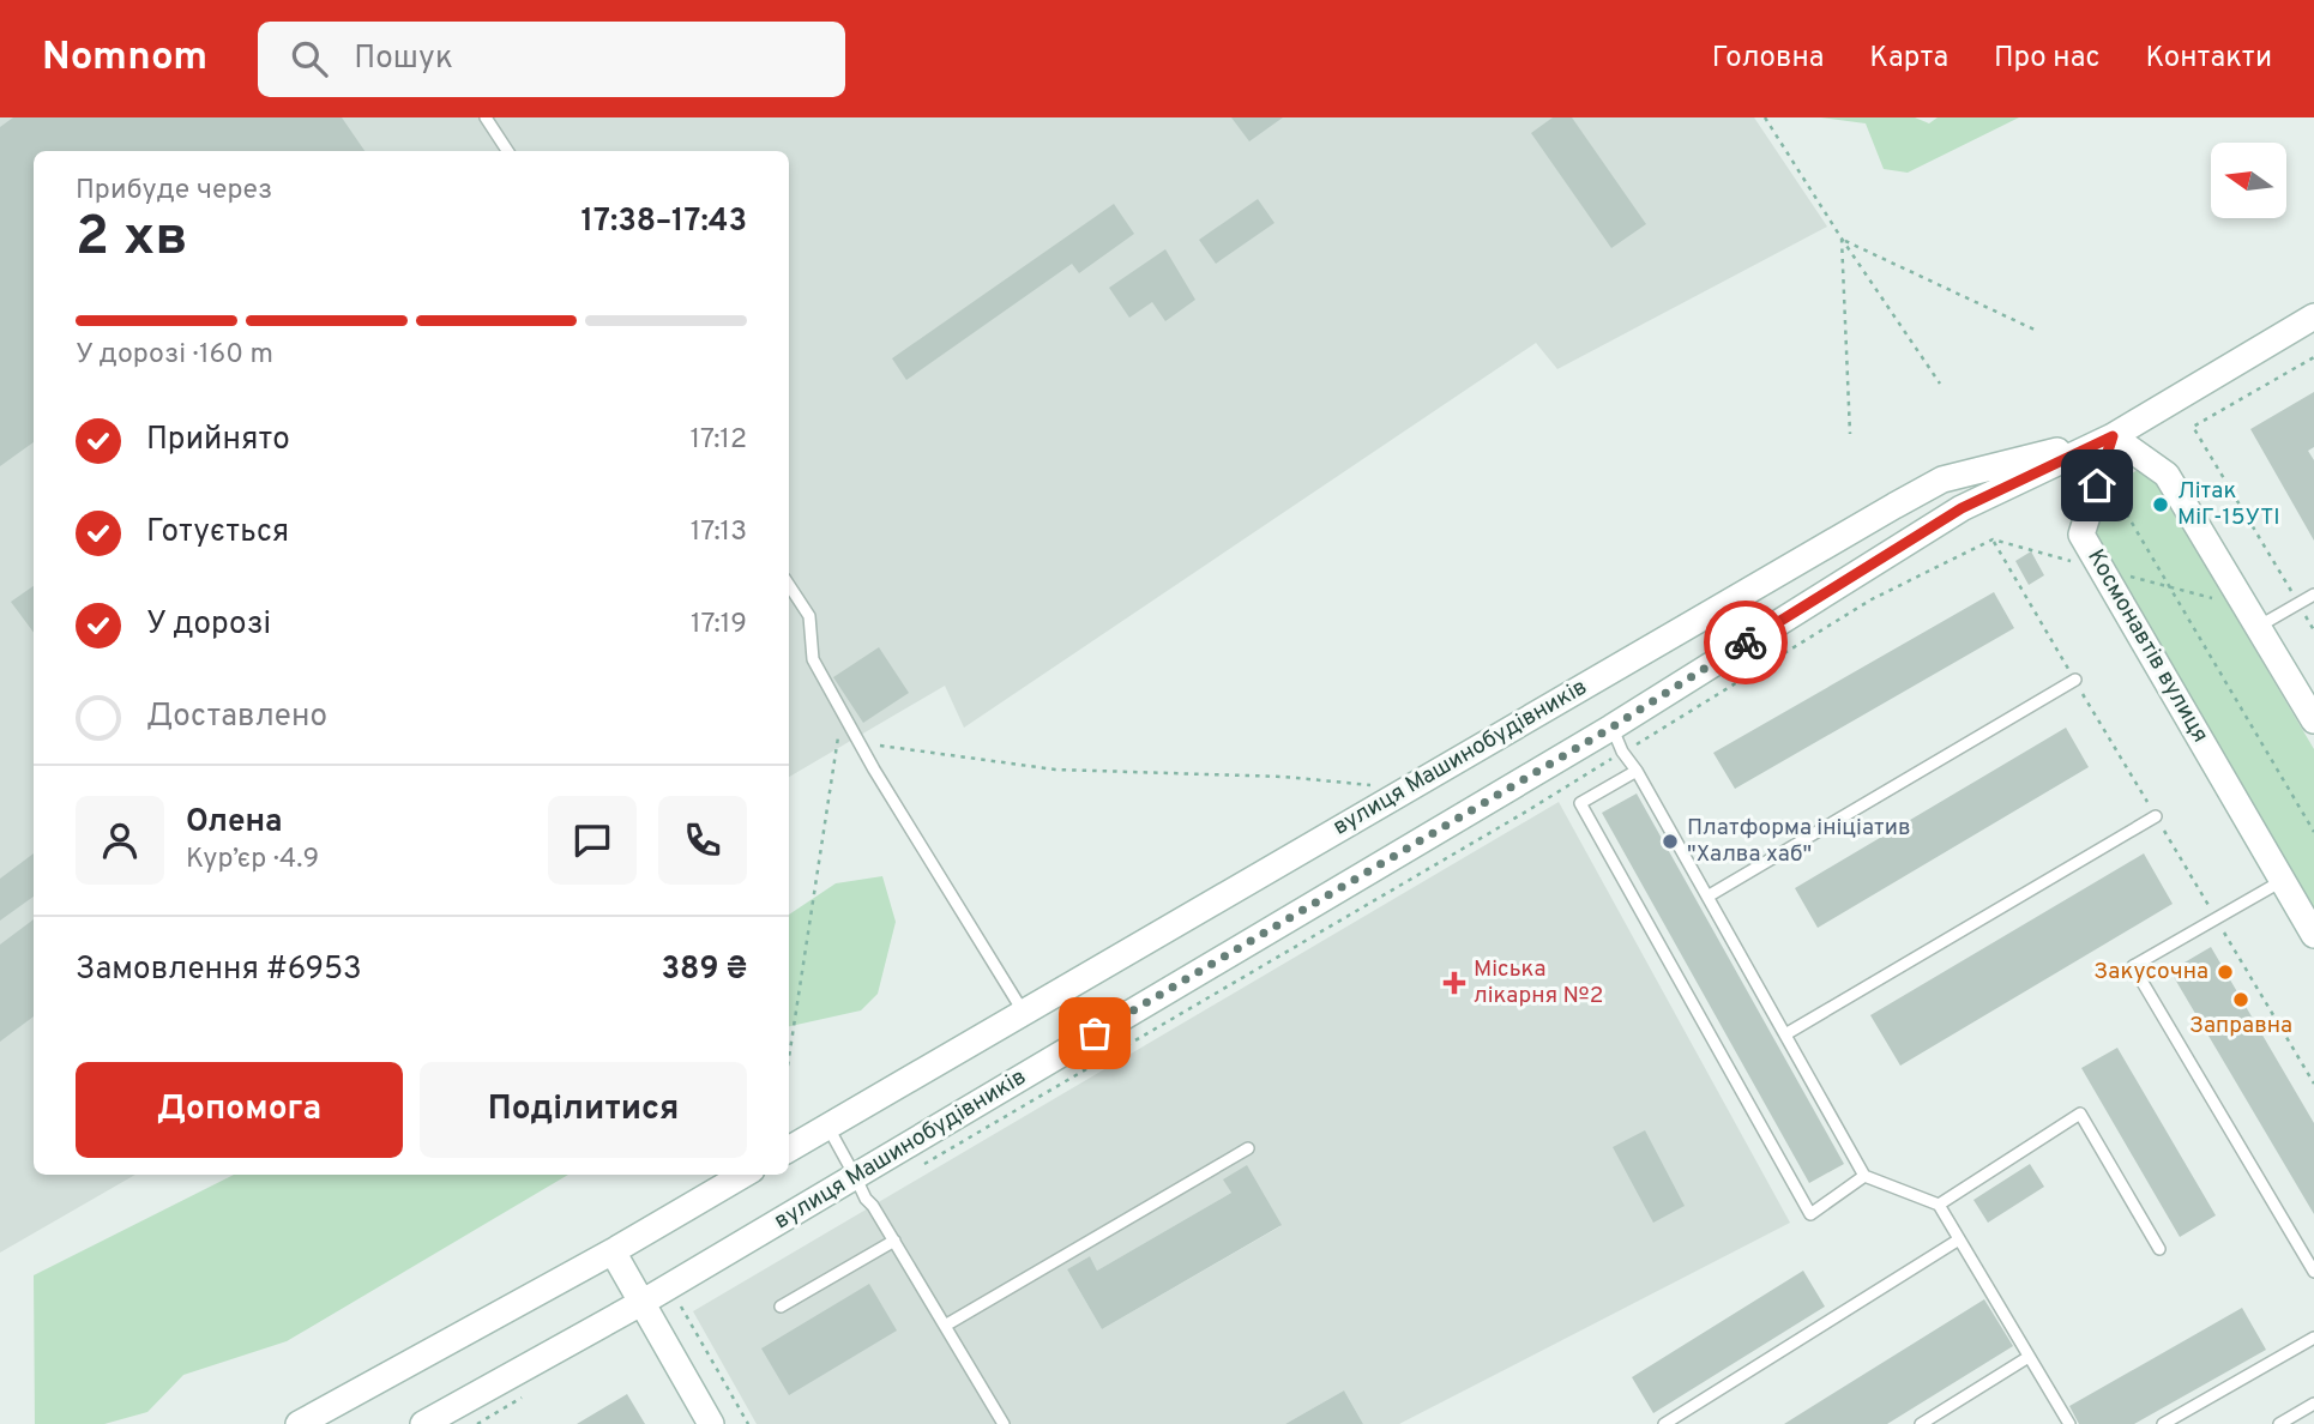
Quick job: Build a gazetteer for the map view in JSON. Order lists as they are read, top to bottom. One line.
{"streets":{"street":["Космонавтів вулиця","вулиця Машинобудівників"]},"crossings":[["Космонавтів вулиця","вулиця Машинобудівників"]],"places":{"other":["Літак МіГ-15УТІ","Платформа ініціатив \"Халва хаб\"","Закусочна","Заправна"],"health":["Міська лікарня №2"]},"north":"left","page":{"header":"Nomnom","search":"Пошук","nav":["Головна","Карта","Про нас","Контакти"],"heading":["2 хв","Прибуде через","17:38–17:43"],"panel":["Олена","Кур’єр · 4.9","Замовлення #6953","389 ₴"],"bar":"У дорозі · 160 m","list":[["Прийнято","17:12"],["Готується","17:13"],["У дорозі","17:19"],"Доставлено"],"buttons":["Допомога","Поділитися"]}}
